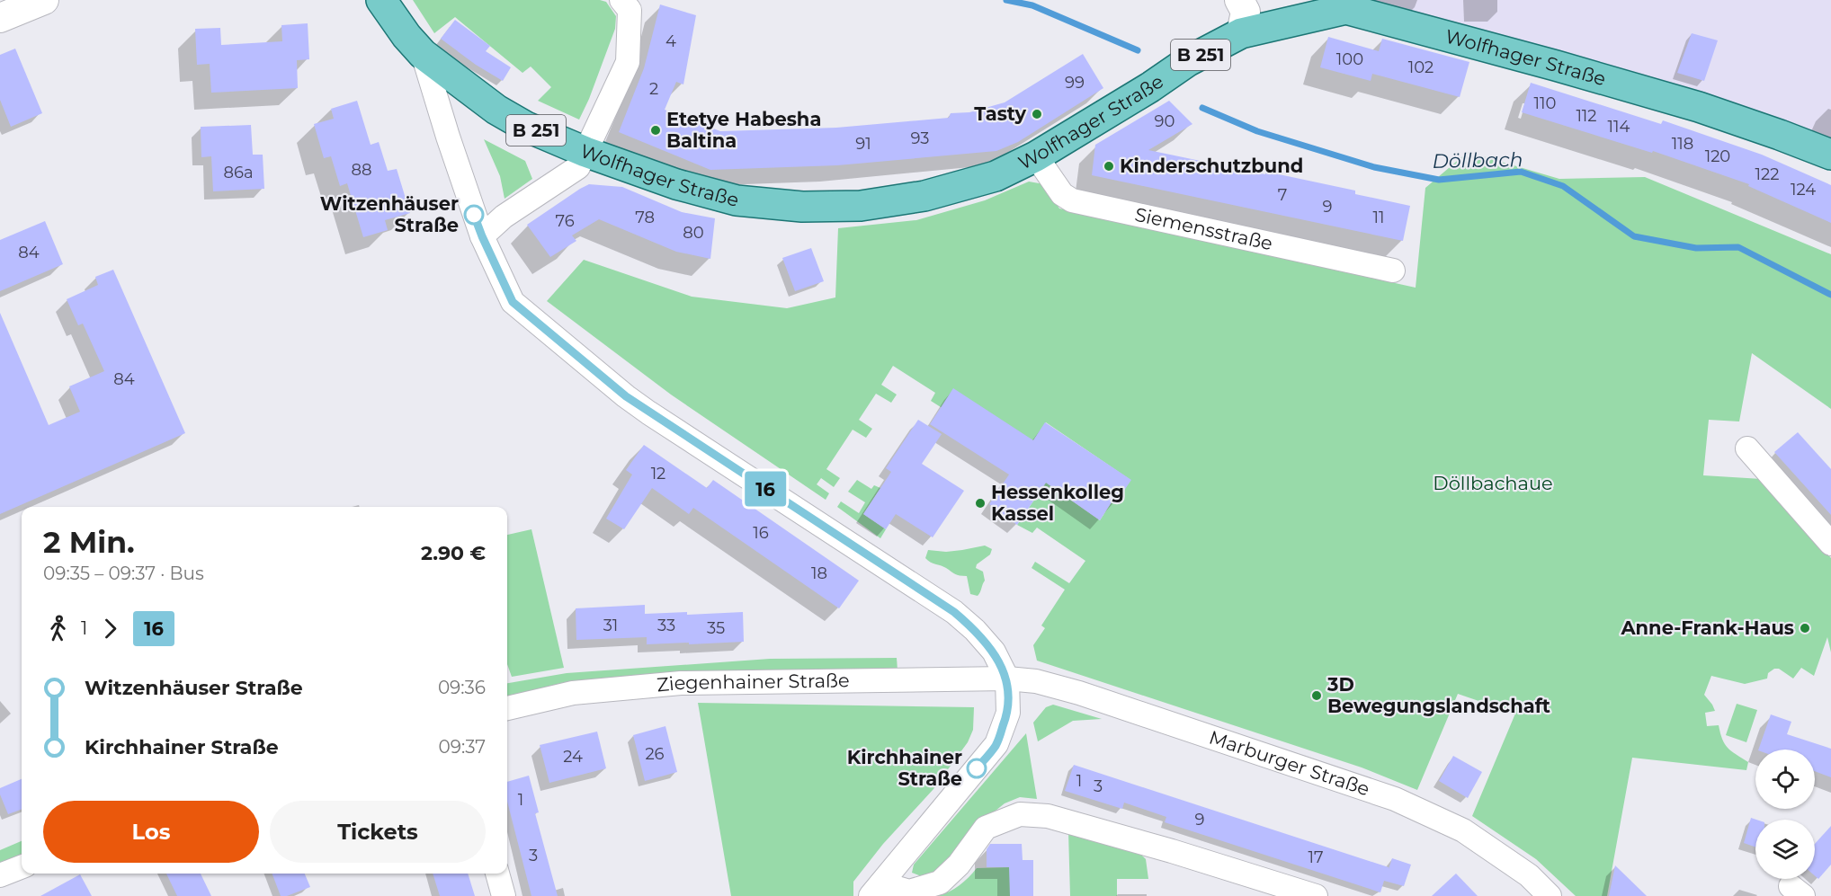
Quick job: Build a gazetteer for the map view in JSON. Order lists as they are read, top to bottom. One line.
{"streets":{"main road":["B 251","Wolfhager Straße"],"street":["Siemensstraße","Ziegenhainer Straße","Marburger Straße"]},"crossings":[["Wolfhager Straße","Siemensstraße"],["Ziegenhainer Straße","Marburger Straße"]],"water":["Döllbach"],"parks":["Döllbachaue"],"places":["Tasty","Etetye Habesha Baltina","Kinderschutzbund","Witzenhäuser Straße","Hessenkolleg Kassel","Anne-Frank-Haus","3D Bewegungslandschaft","Kirchhainer Straße"],"lines":["bus line 16"],"house_numbers":["4","100","102","99","2","110","112","90","114","93","91","118","120","88","86a","122","124","7","9","78","11","76","80","84","84","12","16","18","31","33","35","26","24","1","3","1","9","3","17"],"page":{"on_map":"16","heading":["2 Min.","09:35 – 09:37 · Bus","2.90 €"],"legs":["1","16"],"list":[{"name":"Witzenhäuser Straße","value":"09:36"},{"name":"Kirchhainer Straße","value":"09:37"}],"buttons":["Los","Tickets"]}}
